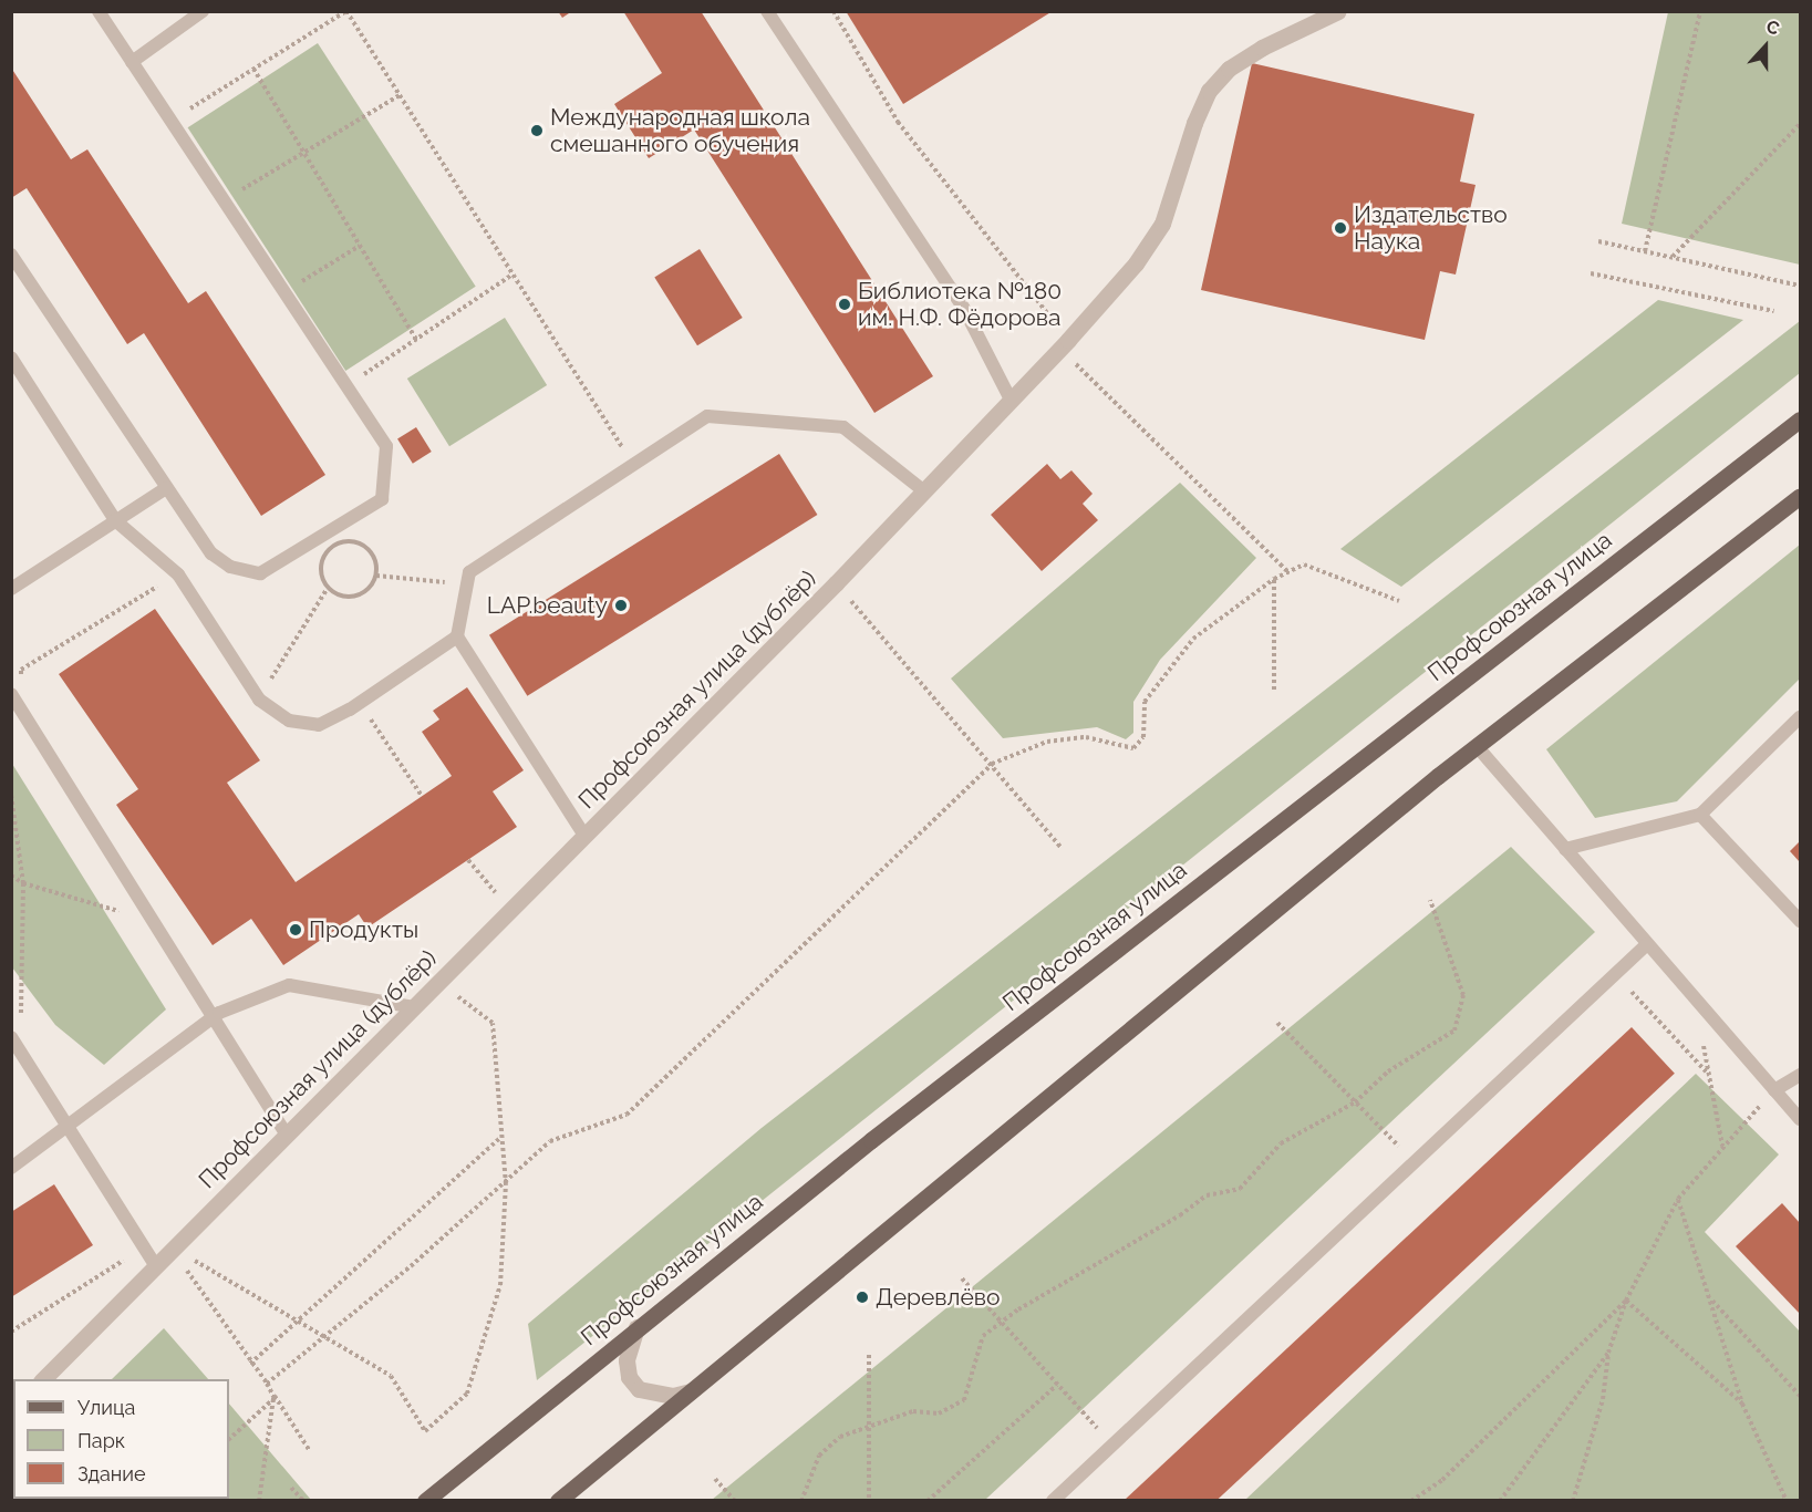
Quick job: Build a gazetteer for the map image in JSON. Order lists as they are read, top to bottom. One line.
{"streets":{"main road":["Профсоюзная улица"],"street":["Профсоюзная улица (дублёр)"]},"places":["Международная школа смешанного обучения","Издательство Наука","Библиотека №180 им. Н.Ф. Фёдорова","LAP.beauty","Продукты","Деревлёво"],"legend":["Улица","Парк","Здание"],"north":"top"}
